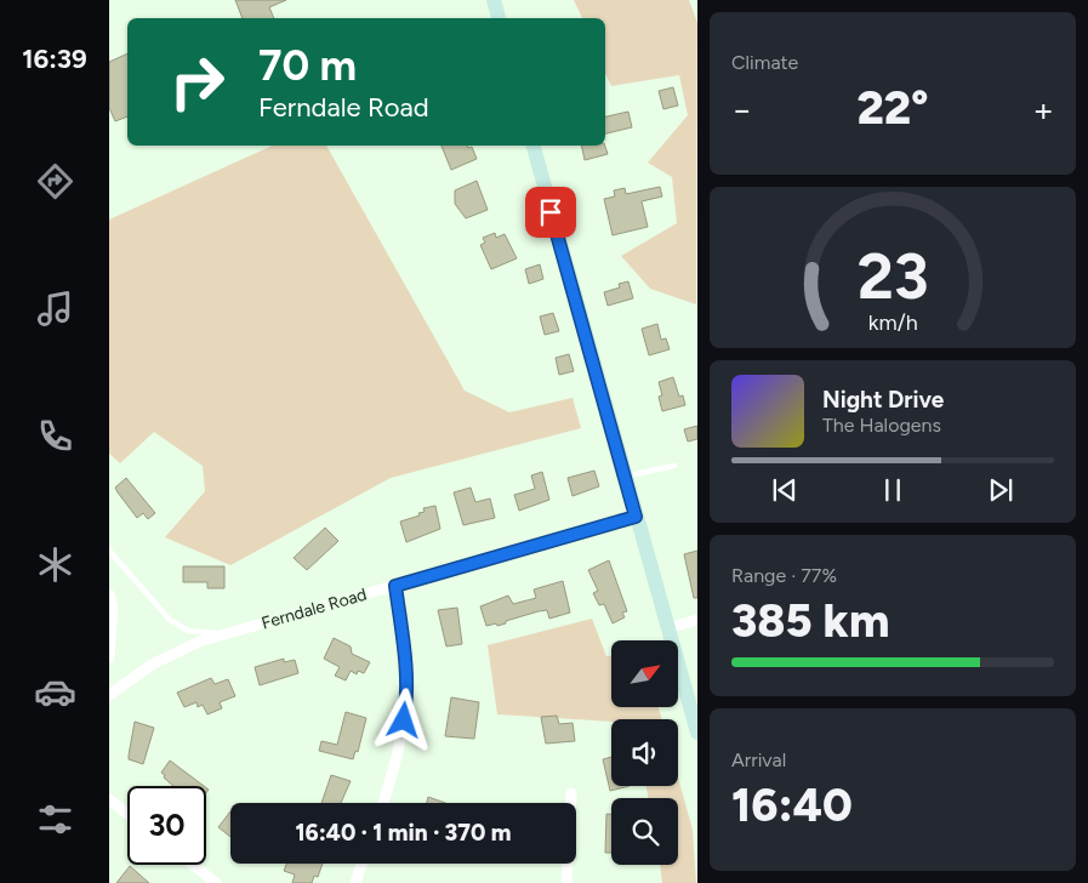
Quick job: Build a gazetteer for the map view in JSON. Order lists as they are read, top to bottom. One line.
{"streets":{"street":["Ferndale Road"]},"north":"top right","page":{"tabs":"16:39","tile":["Climate",["Range · 77%","385 km"],["Arrival","16:40"]],"turn":["70 m","Ferndale Road"],"heat":["−","22°","+"],"song":["Night Drive","The Halogens"],"limit":"30","trip":"16:40 · 1 min · 370 m","gauge":["23","km/h"]}}
